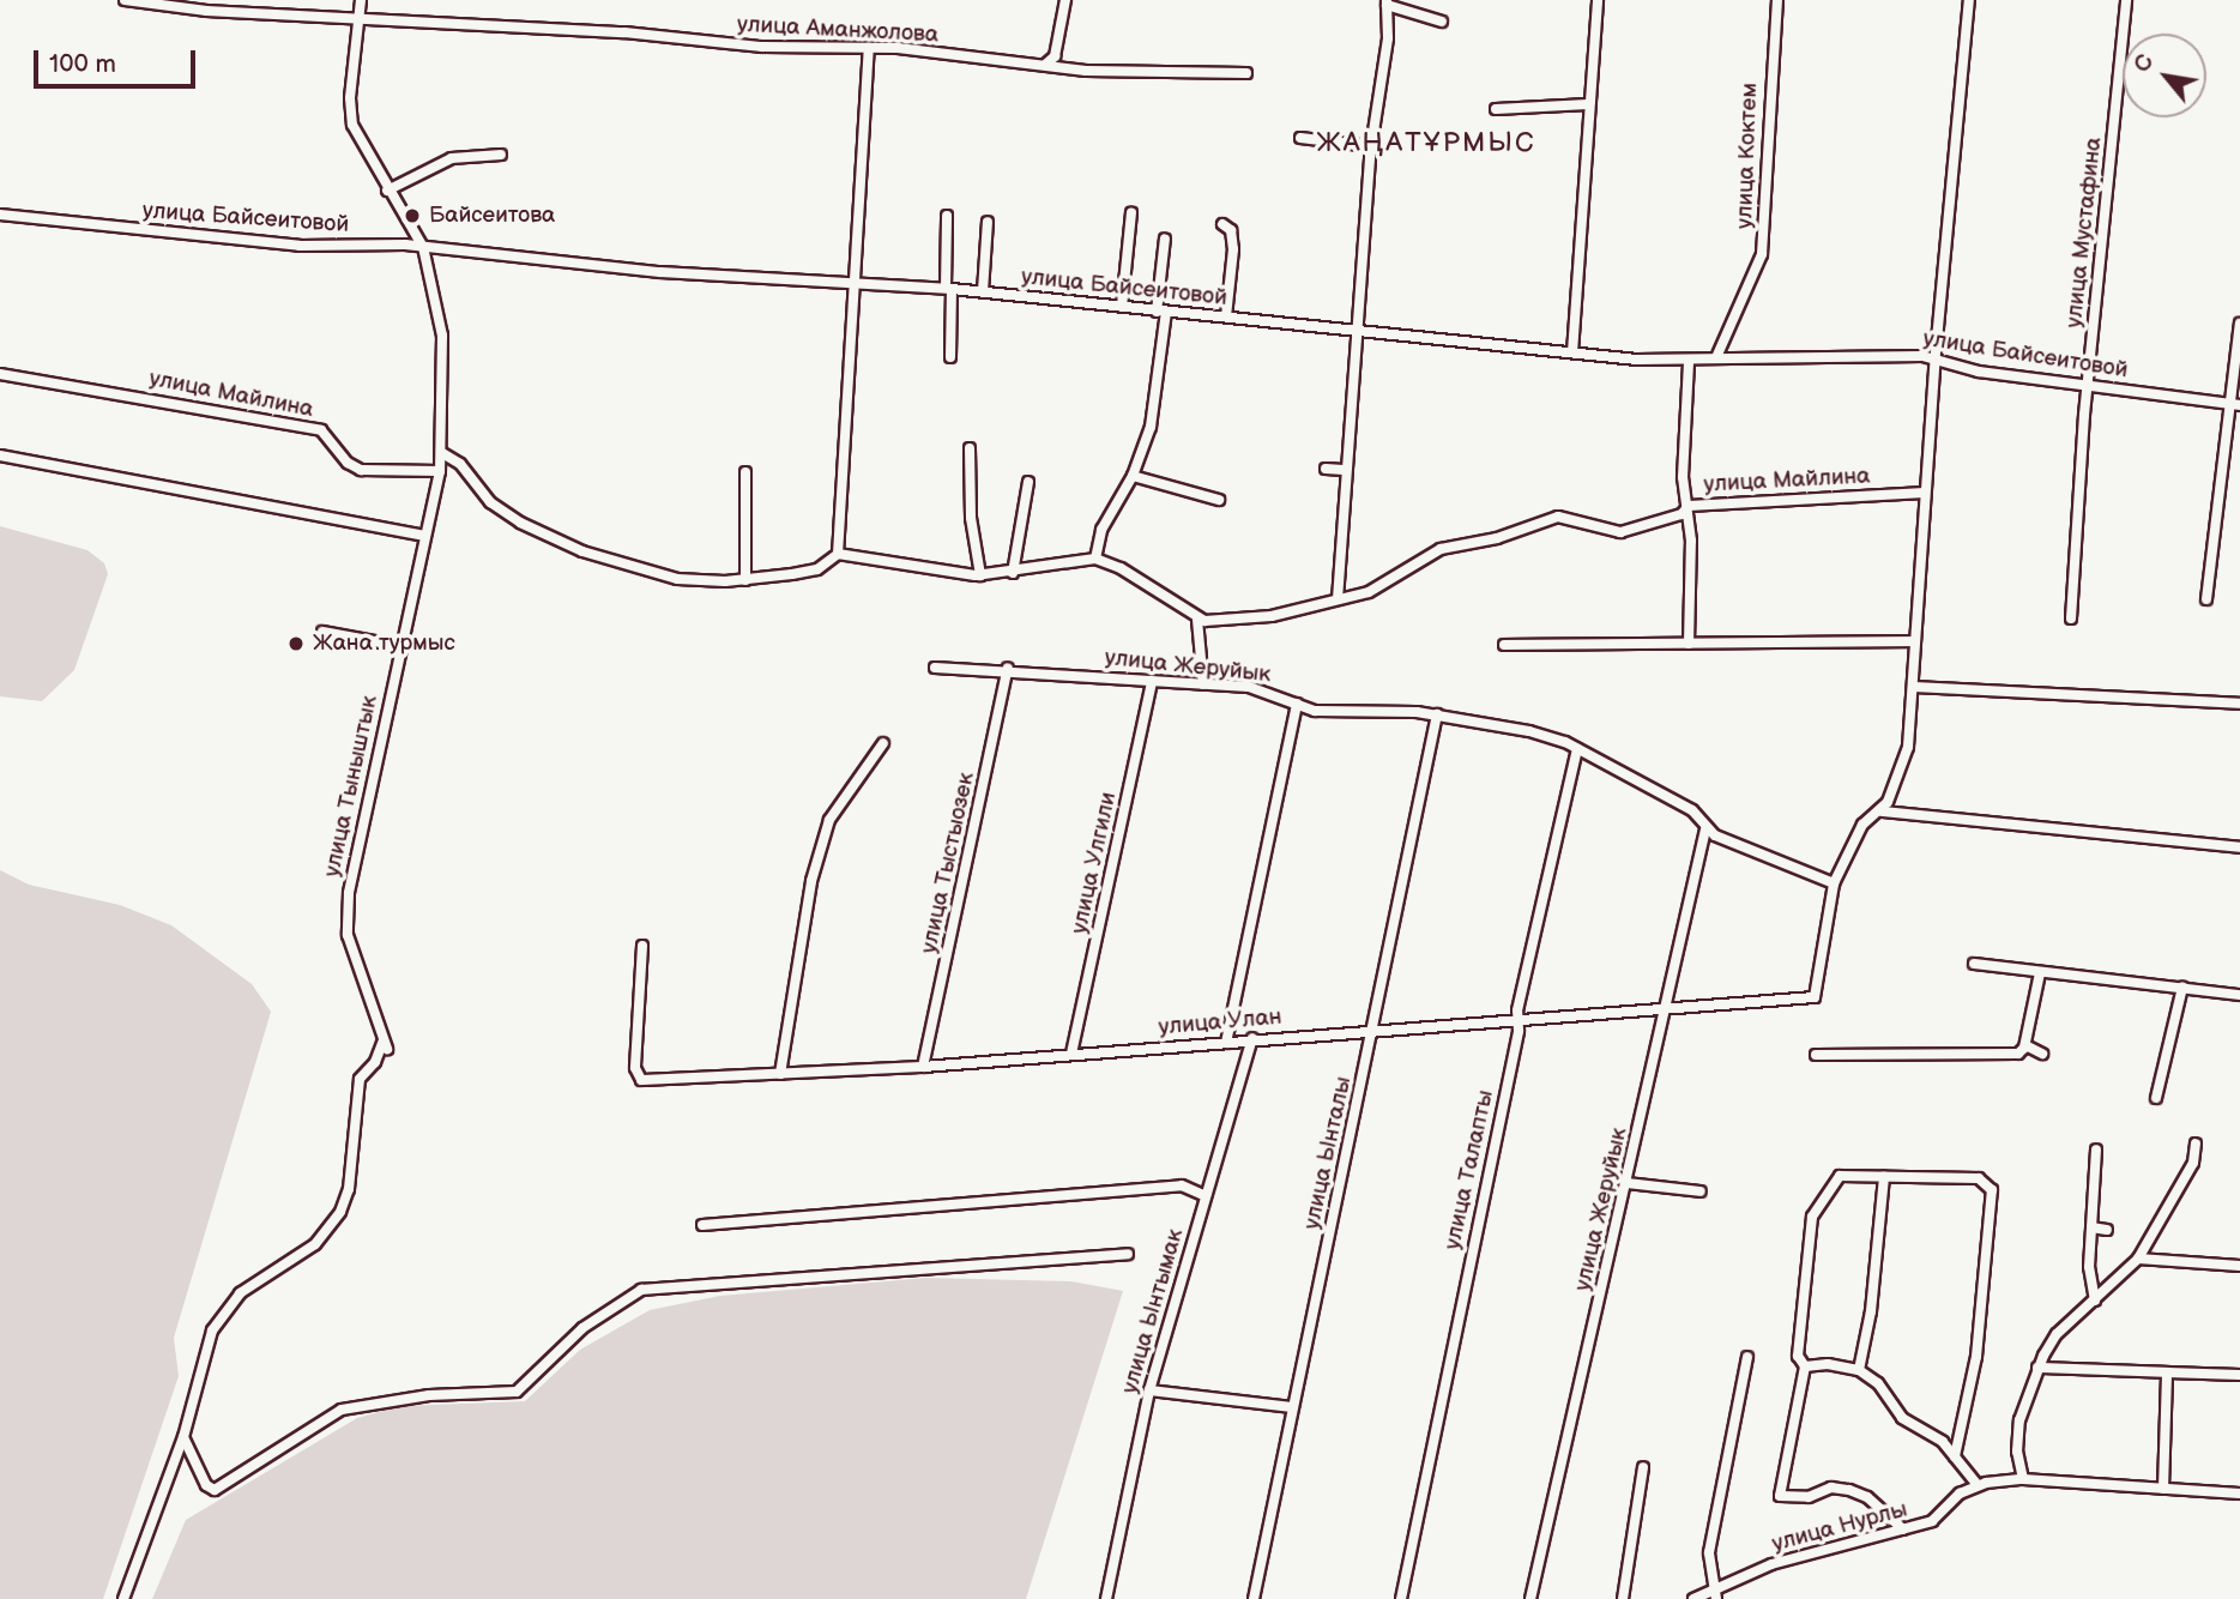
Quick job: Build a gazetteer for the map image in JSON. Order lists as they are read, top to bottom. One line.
{"streets":{"street":["улица Аманжолова","улица Коктем","улица Байсеитовой","улица Мустафина","улица Майлина","улица Жеруйык","улица Тыныштык","улица Тыстыозек","улица Улгили","улица Улан","улица Ынталы","улица Талапты","улица Ынтымак","улица Нурлы"]},"crossings":[["улица Аманжолова","улица Тыныштык"],["улица Коктем","улица Байсеитовой"],["улица Байсеитовой","улица Мустафина"],["улица Байсеитовой","улица Тыныштык"],["улица Майлина","улица Тыныштык"],["улица Жеруйык","улица Тыстыозек"],["улица Жеруйык","улица Улгили"],["улица Жеруйык","улица Улан"],["улица Жеруйык","улица Ынталы"],["улица Жеруйык","улица Талапты"],["улица Тыстыозек","улица Улан"],["улица Улгили","улица Улан"],["улица Улан","улица Ынталы"],["улица Улан","улица Талапты"],["улица Улан","улица Ынтымак"]],"districts":["ЖАҢАТҰРМЫС"],"places":["Байсеитова","Жана турмыс"],"scale_bar":"100 m","north":"top left"}
